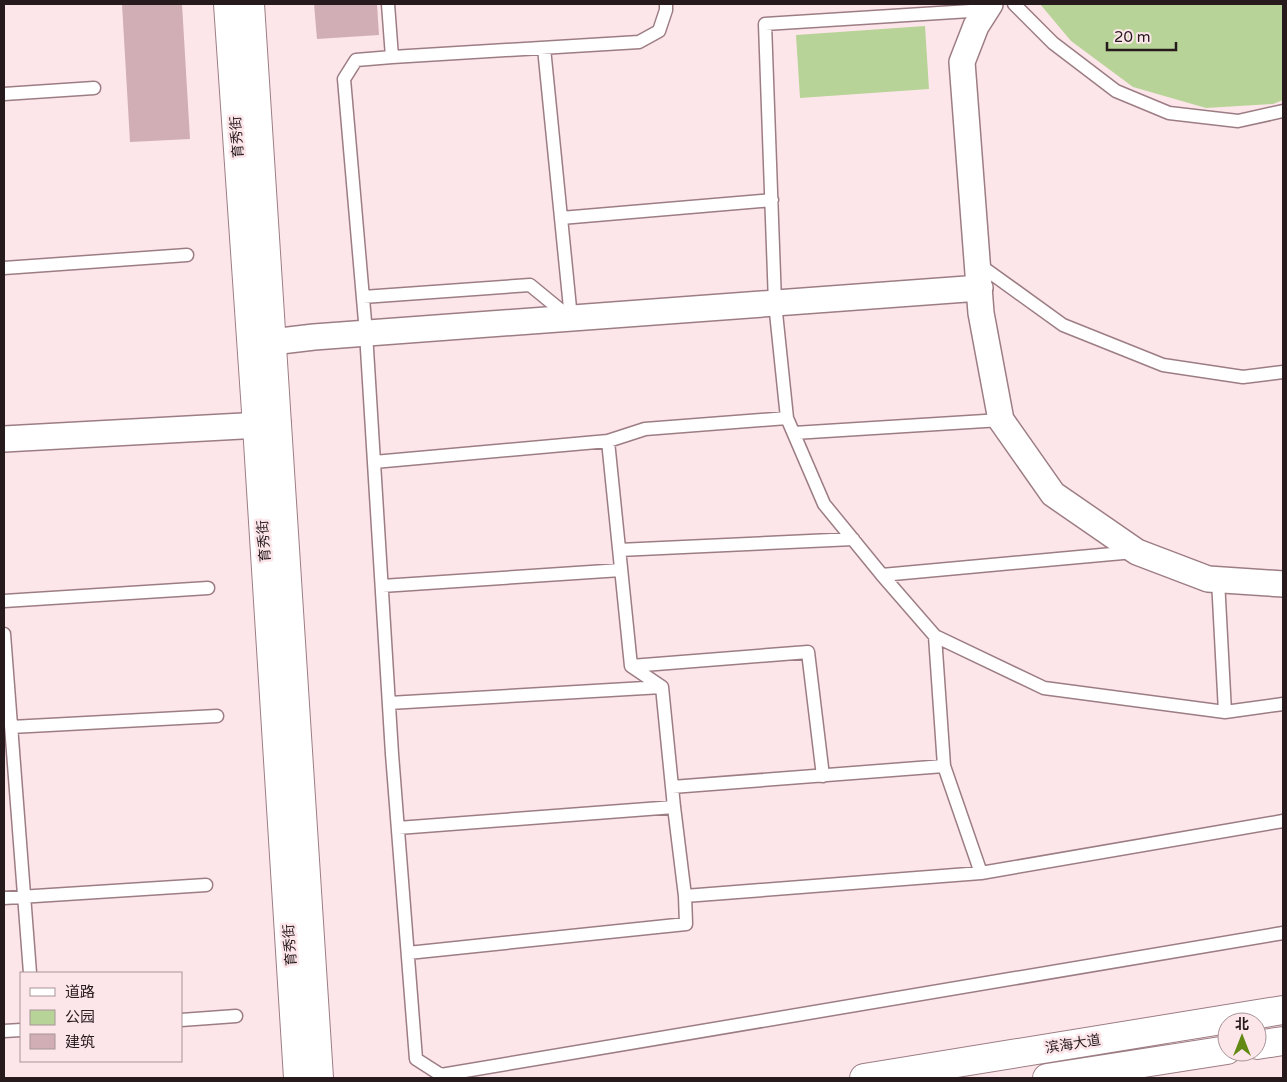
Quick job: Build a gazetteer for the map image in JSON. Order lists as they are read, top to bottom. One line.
{"streets":{"street":["育秀街","滨海大道"]},"legend":["道路","公园","建筑"],"scale_bar":"20 m","north":"top"}
